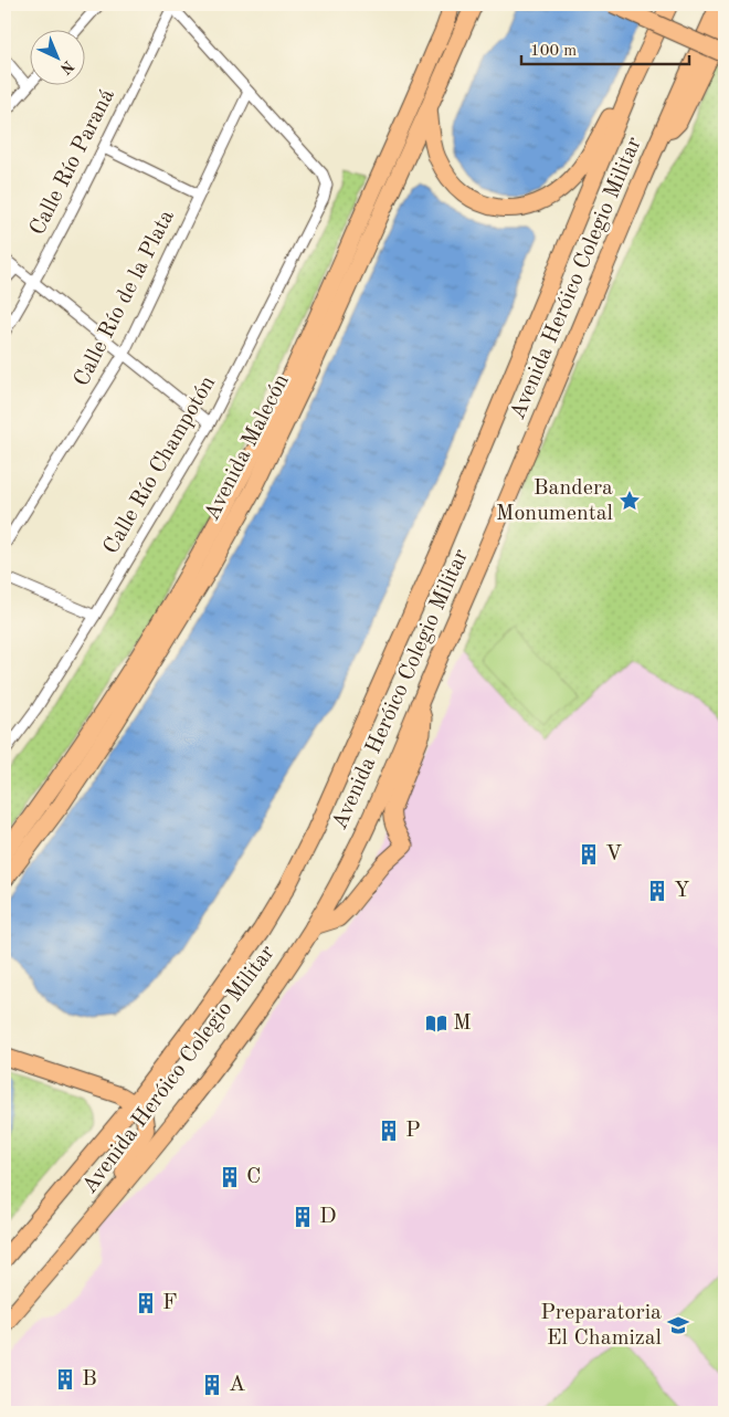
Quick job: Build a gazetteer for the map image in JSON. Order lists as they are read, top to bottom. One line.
{"streets":{"main road":["Avenida Heróico Colegio Militar","Avenida Malecón"],"street":["Calle Río Paraná","Calle Río de la Plata","Calle Río Champotón"]},"crossings":[["Calle Río de la Plata","Calle Río Champotón"]],"places":{"place":["Bandera Monumental"],"building":["V","Y","P","C","D","F","B","A"],"library":["M"],"school or university":["Preparatoria El Chamizal"]},"scale_bar":"100 m","north":"bottom right"}
